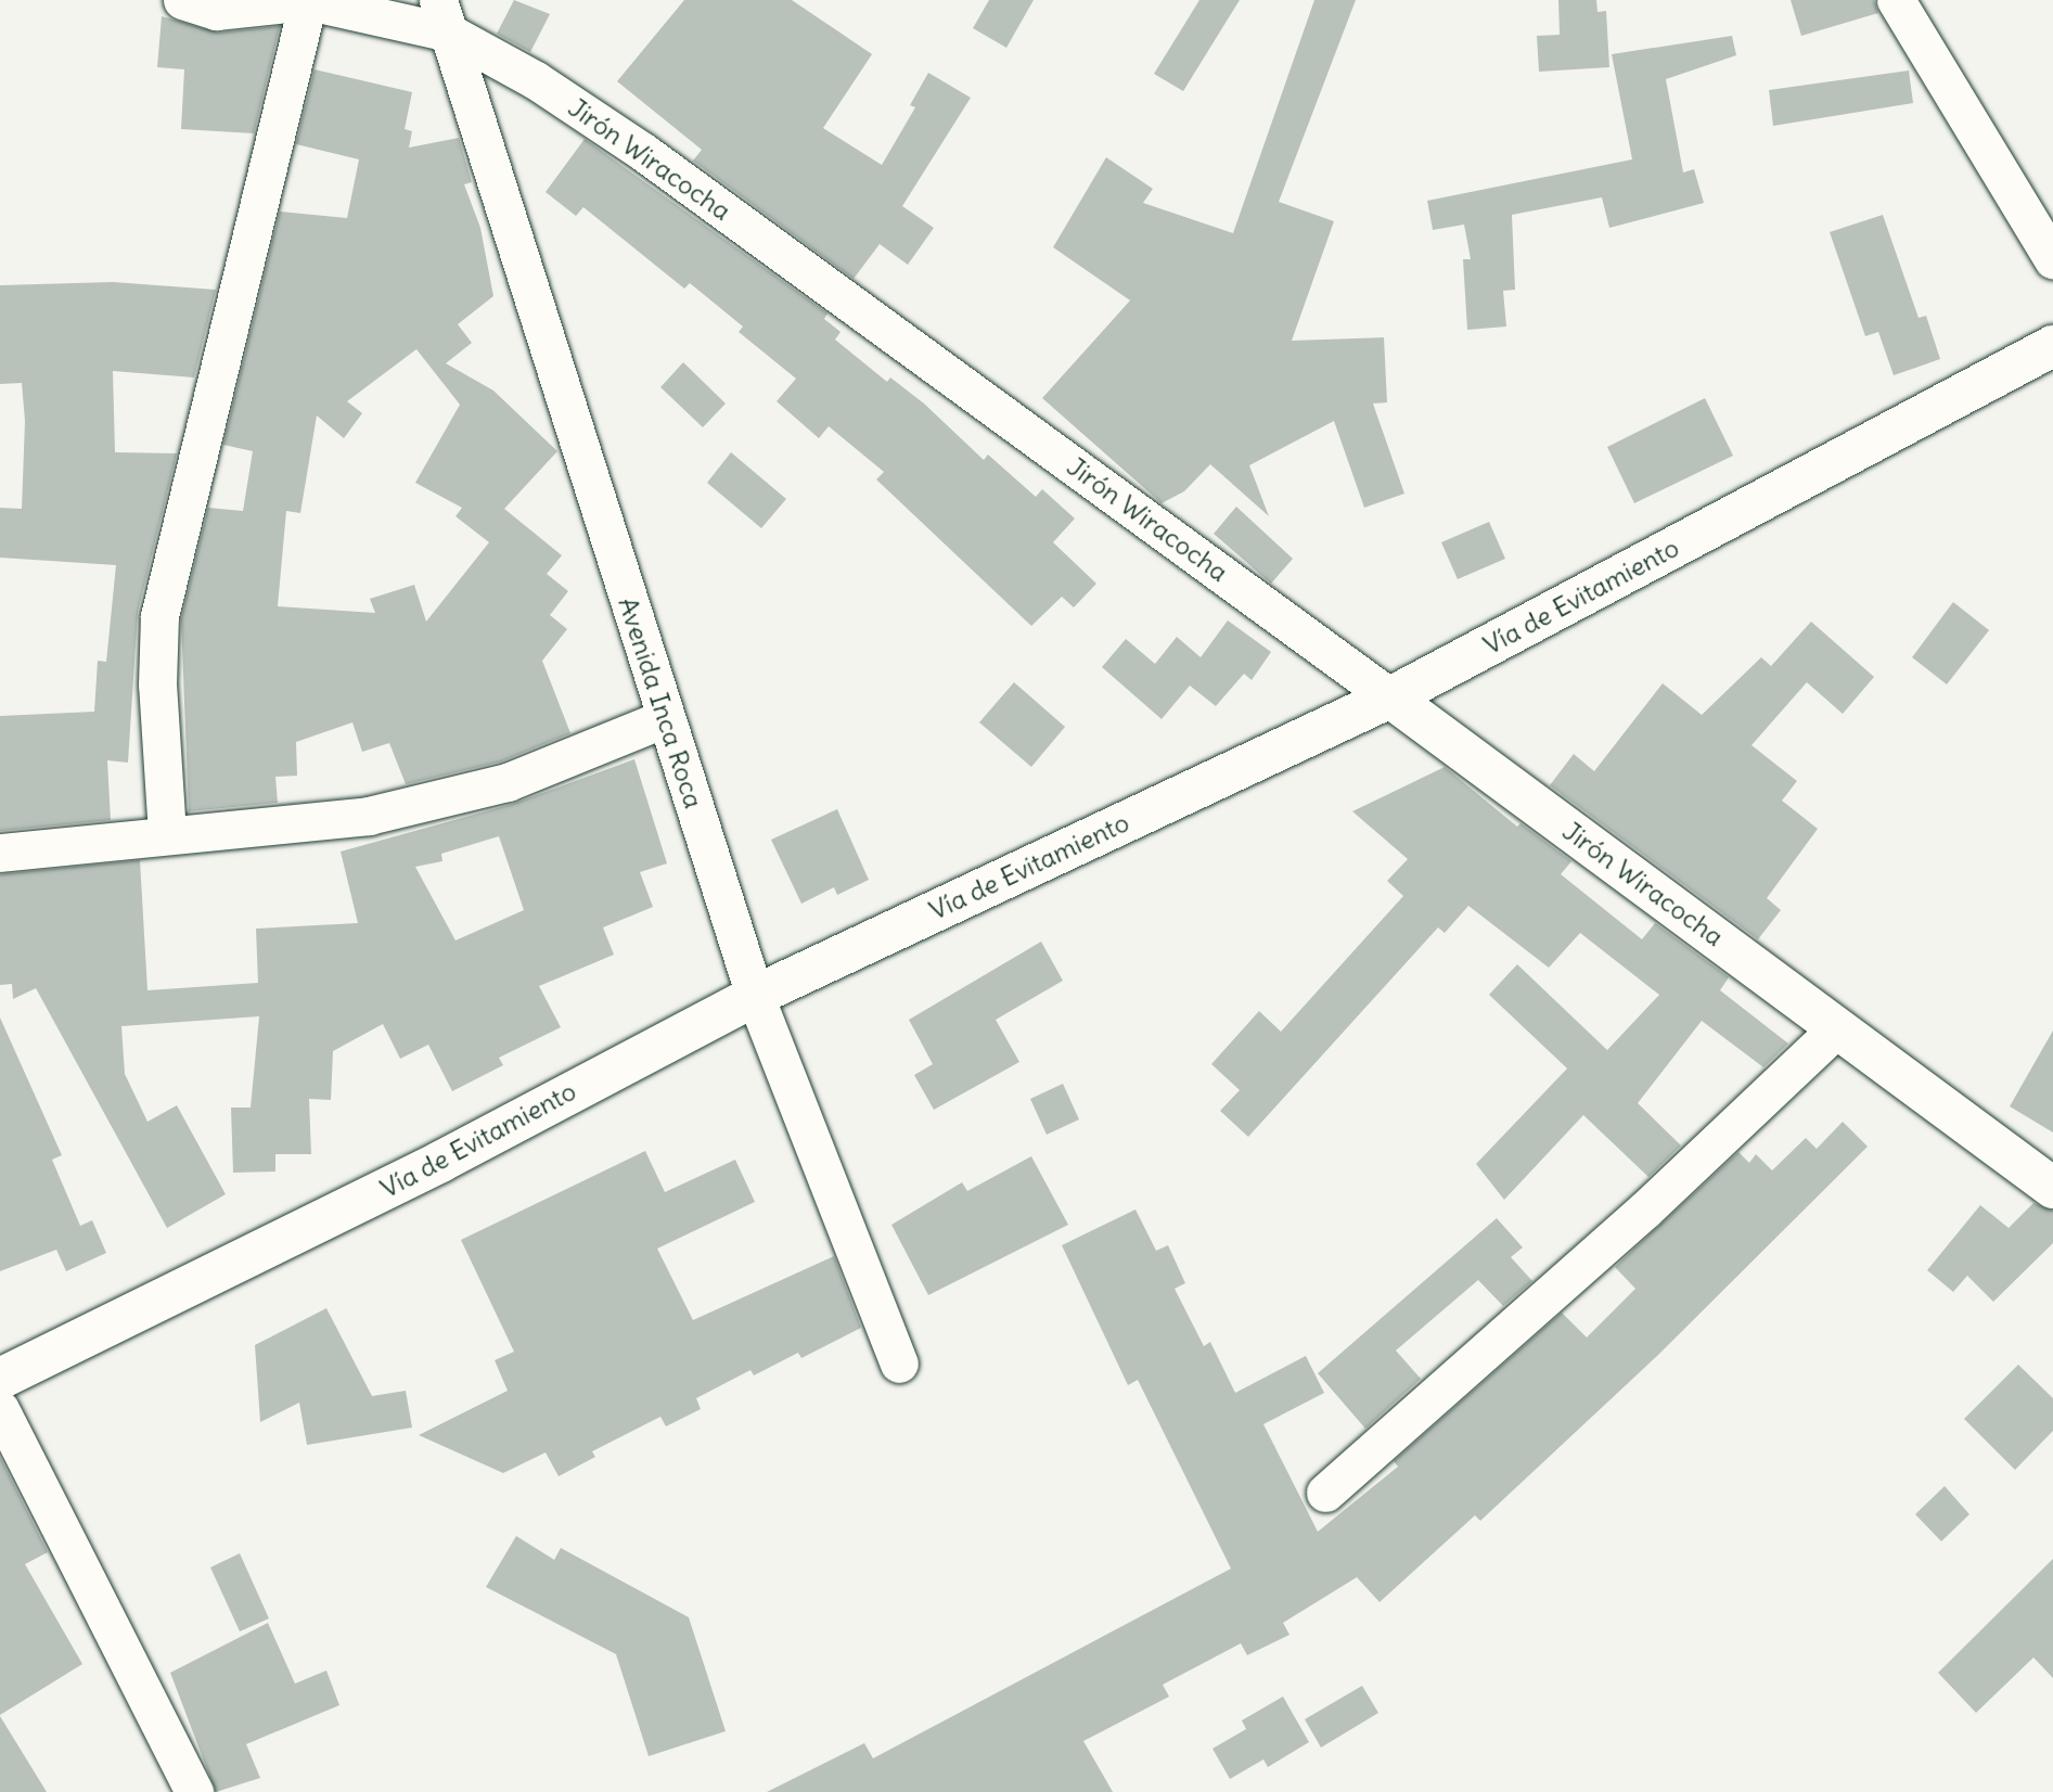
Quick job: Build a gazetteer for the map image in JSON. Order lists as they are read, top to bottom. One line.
{"streets":{"main road":["Jirón Wiracocha","Vía de Evitamiento"],"street":["Avenida Inca Roca"]},"crossings":[["Jirón Wiracocha","Vía de Evitamiento"],["Jirón Wiracocha","Avenida Inca Roca"],["Vía de Evitamiento","Avenida Inca Roca"]]}
